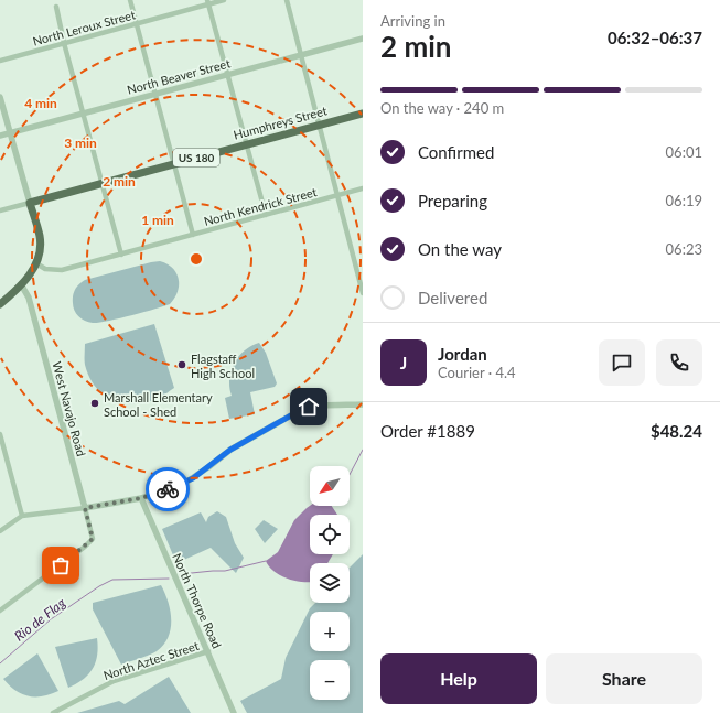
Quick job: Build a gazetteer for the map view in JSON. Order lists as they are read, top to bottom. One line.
{"streets":{"main road":["Humphreys Street","US 180"],"street":["North Leroux Street","North Beaver Street","North Kendrick Street","West Navajo Road","North Thorpe Road","North Aztec Street"]},"crossings":[["North Thorpe Road","North Aztec Street"]],"water":["Rio de Flag"],"places":["Flagstaff High School","Marshall Elementary School - Shed"],"north":"bottom left","page":{"heading":["2 min","Arriving in","06:32–06:37"],"panel":["Jordan","Courier · 4.4","Order #1889","$48.24"],"bar":"On the way · 240 m","list":[["Confirmed","06:01"],["Preparing","06:19"],["On the way","06:23"],"Delivered"],"round":"J","map_buttons":["+","−"],"buttons":["Help","Share"]},"rings":["4 min","3 min","2 min","1 min"]}
